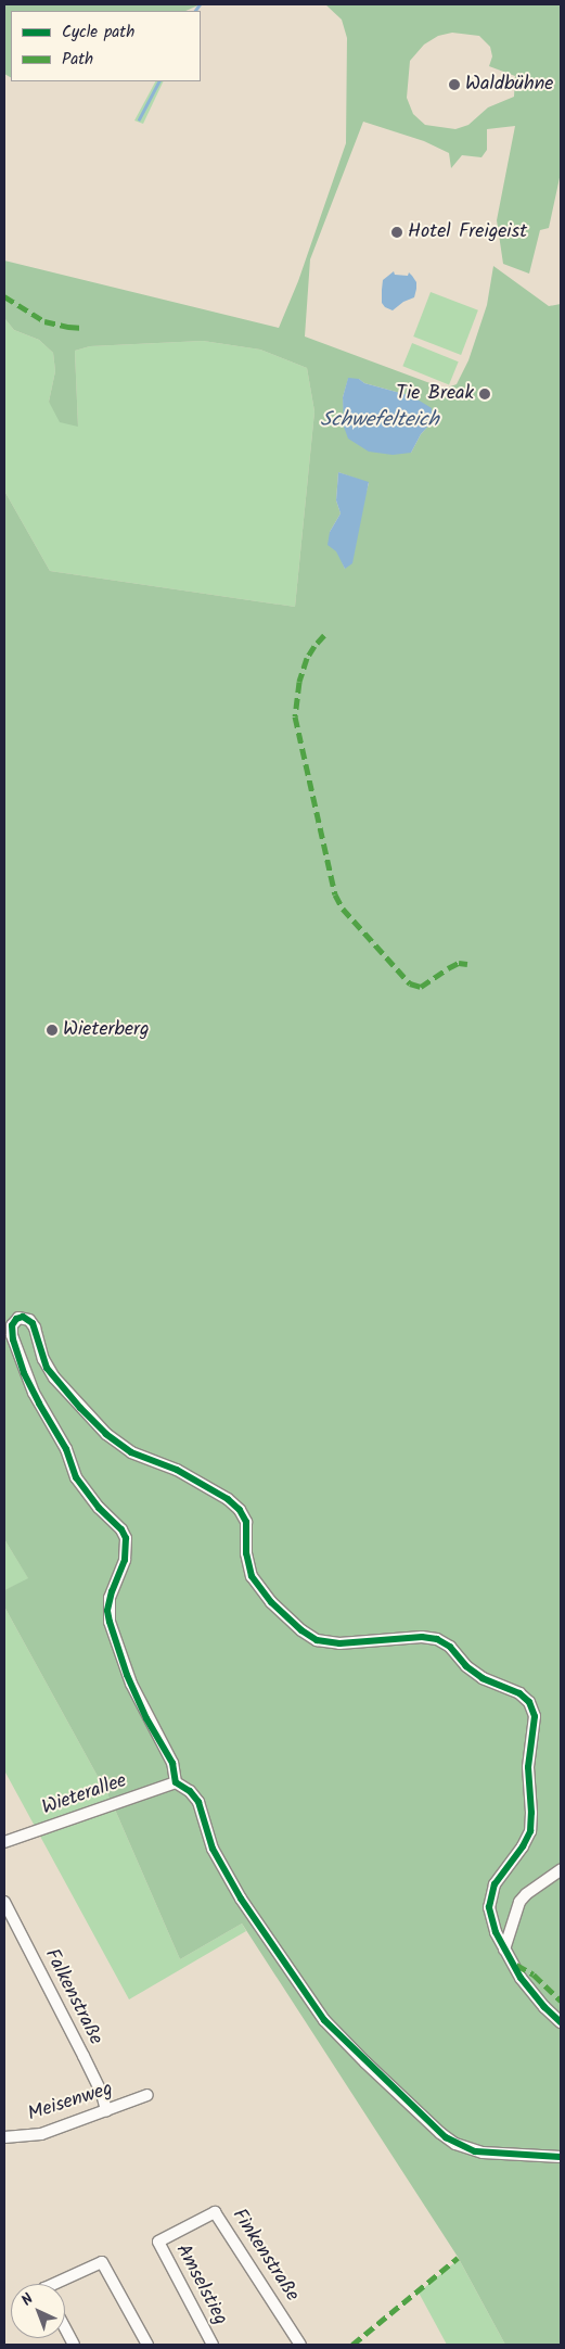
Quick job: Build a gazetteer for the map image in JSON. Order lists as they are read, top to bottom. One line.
{"streets":{"street":["Wieterallee","Falkenstraße","Meisenweg","Finkenstraße","Amselstieg"]},"crossings":[["Falkenstraße","Meisenweg"],["Finkenstraße","Amselstieg"]],"water":["Schwefelteich"],"places":["Waldbühne","Hotel Freigeist","Tie Break","Wieterberg"],"legend":["Cycle path","Path"],"north":"top left"}
